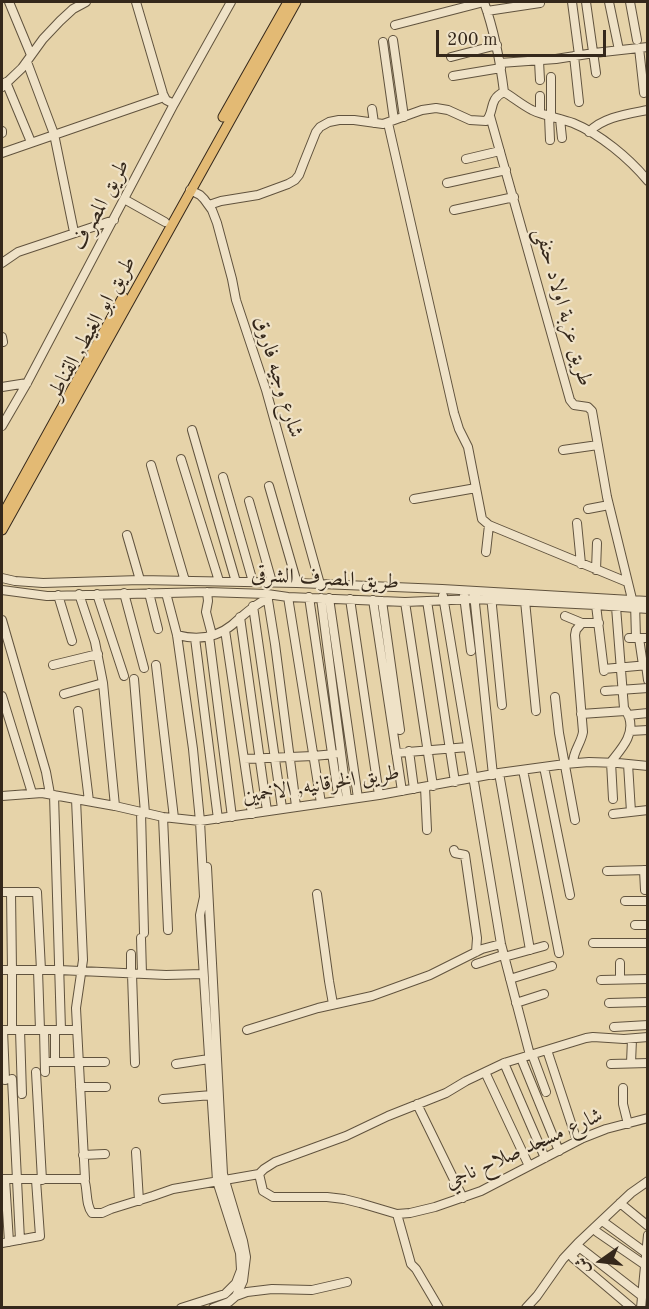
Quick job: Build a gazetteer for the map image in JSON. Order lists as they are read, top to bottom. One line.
{"streets":{"main road":["طريق ابو الغيط, القناطر"],"street":["طريق المصرف","طريق عزبة اولاد حنفى","شارع وجيه فاروق","طريق المصرف الشرقى","طريق الخرقانيه, الاخمين","شارع مسجد صلاح ناجي"]},"crossings":[["طريق عزبة اولاد حنفى","طريق المصرف الشرقى"],["طريق ابو الغيط, القناطر","شارع وجيه فاروق"],["شارع وجيه فاروق","طريق المصرف الشرقى"]],"scale_bar":"200 m","north":"left"}
